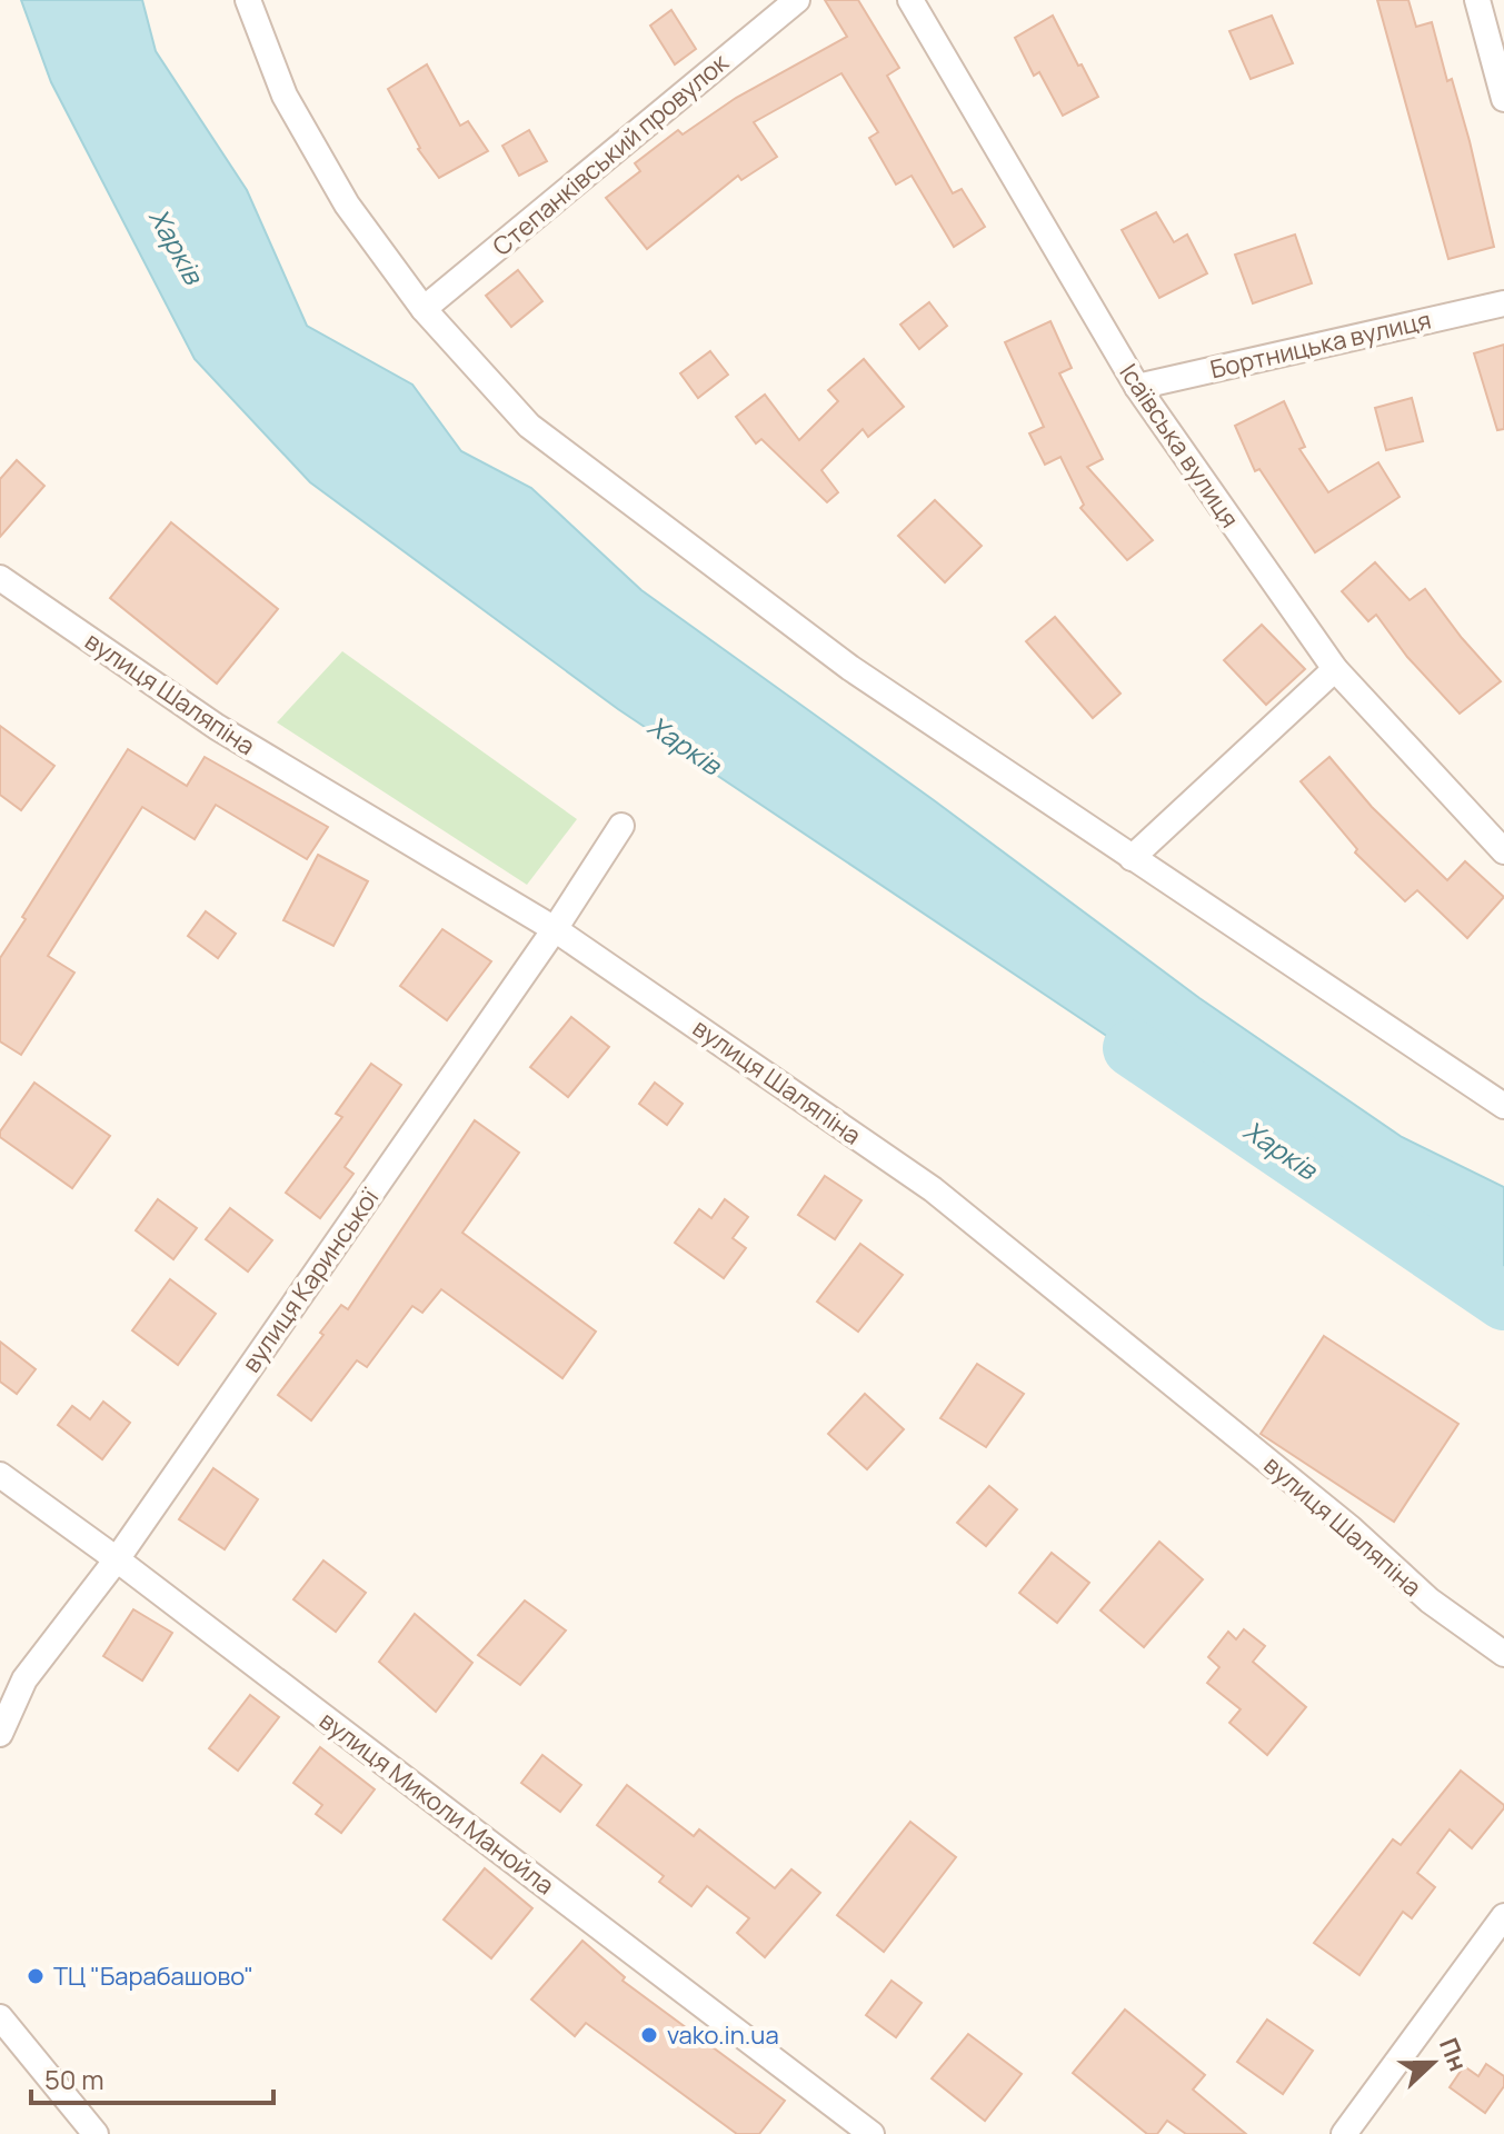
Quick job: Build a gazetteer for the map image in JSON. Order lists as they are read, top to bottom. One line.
{"streets":{"street":["Степанківський провулок","Бортницька вулиця","Ісаївська вулиця","вулиця Шаляпіна","вулиця Каринської","вулиця Миколи Манойла"]},"crossings":[["Бортницька вулиця","Ісаївська вулиця"],["вулиця Шаляпіна","вулиця Каринської"],["вулиця Каринської","вулиця Миколи Манойла"]],"water":["Харків"],"places":["ТЦ \"Барабашово\"","vako.in.ua"],"scale_bar":"50 m","north":"right"}
